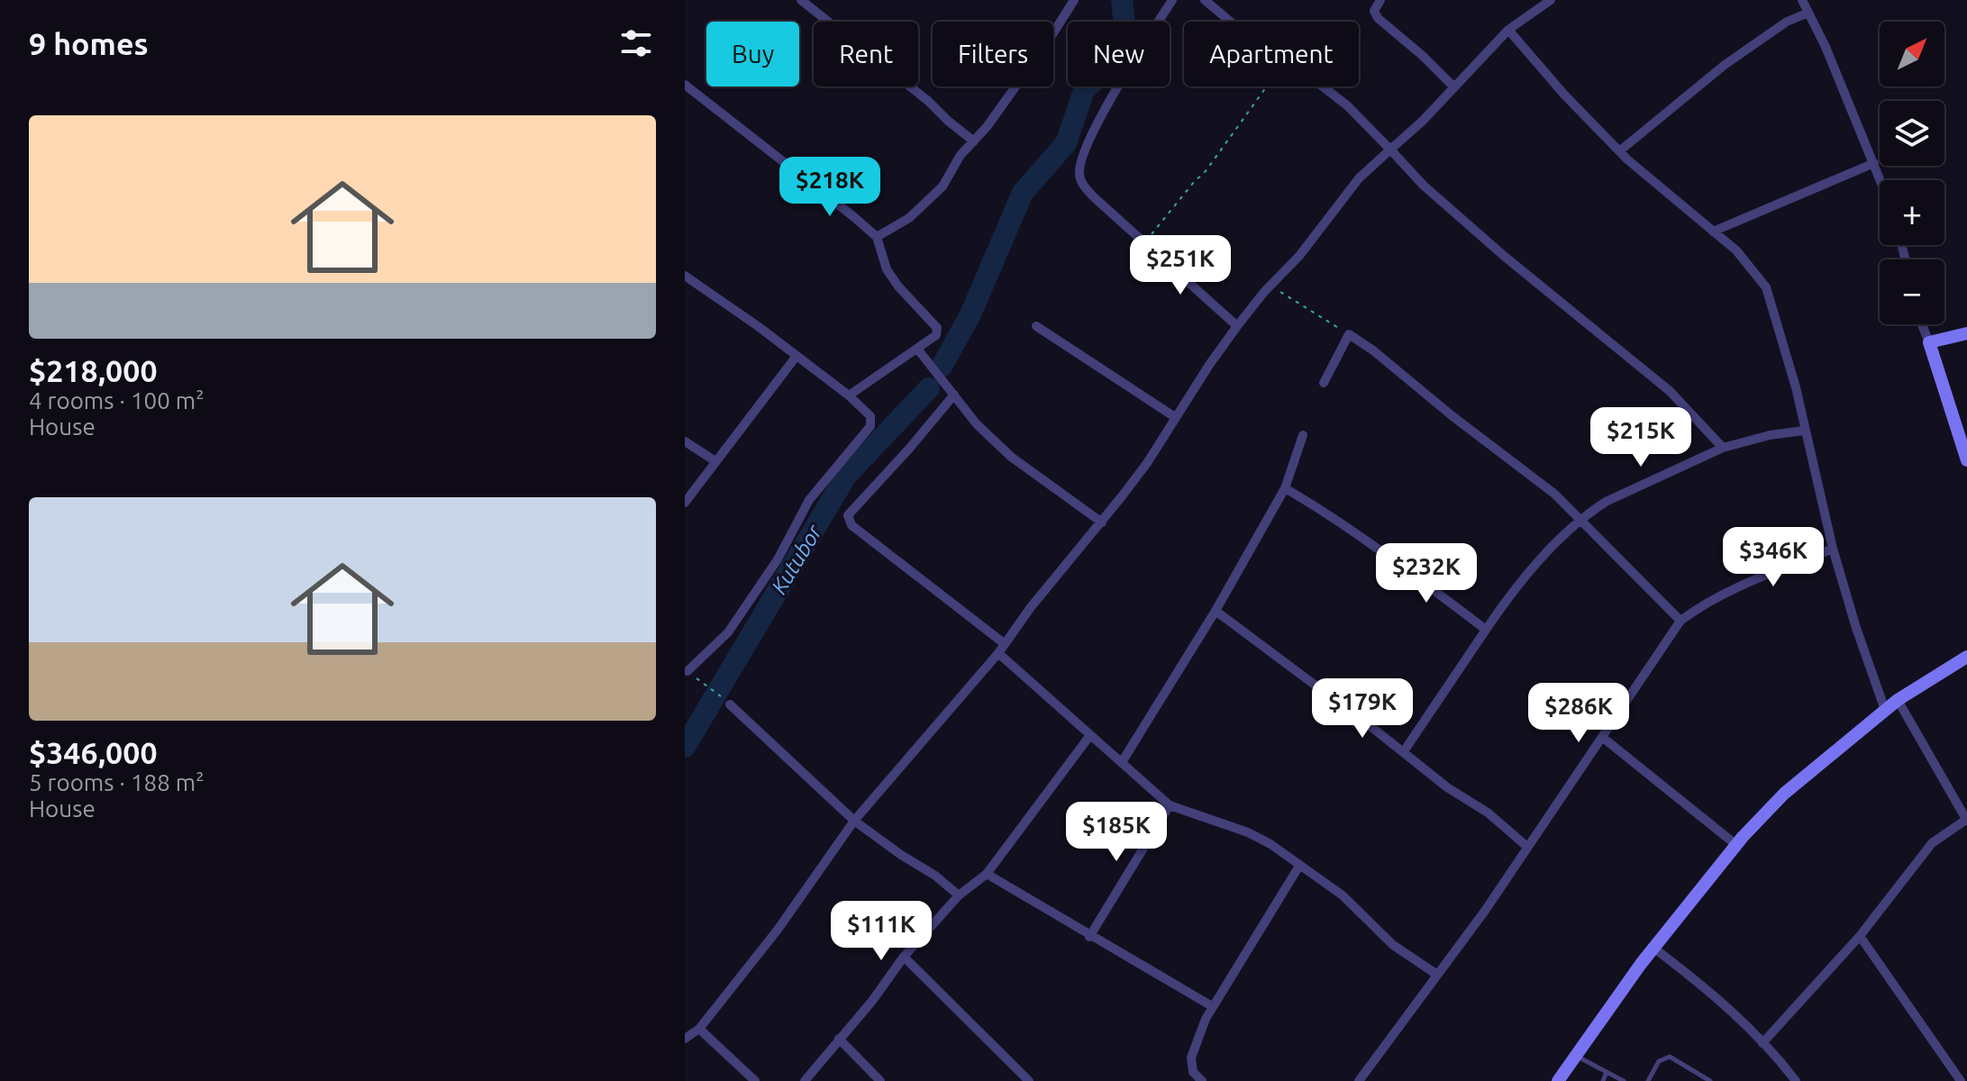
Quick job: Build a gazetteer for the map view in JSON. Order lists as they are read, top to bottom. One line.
{"water":["Kutubor"],"north":"top right","page":{"heading":"9 homes","map_buttons":["+","−"],"chip":["Buy","Rent","Filters","New","Apartment"],"list":[{"name":"$218,000","note":"4 rooms · 100 m² · House"},{"name":"$346,000","note":"5 rooms · 188 m² · House"}],"price":["$218K","$251K","$215K","$346K","$232K","$179K","$286K","$185K","$111K"]}}
